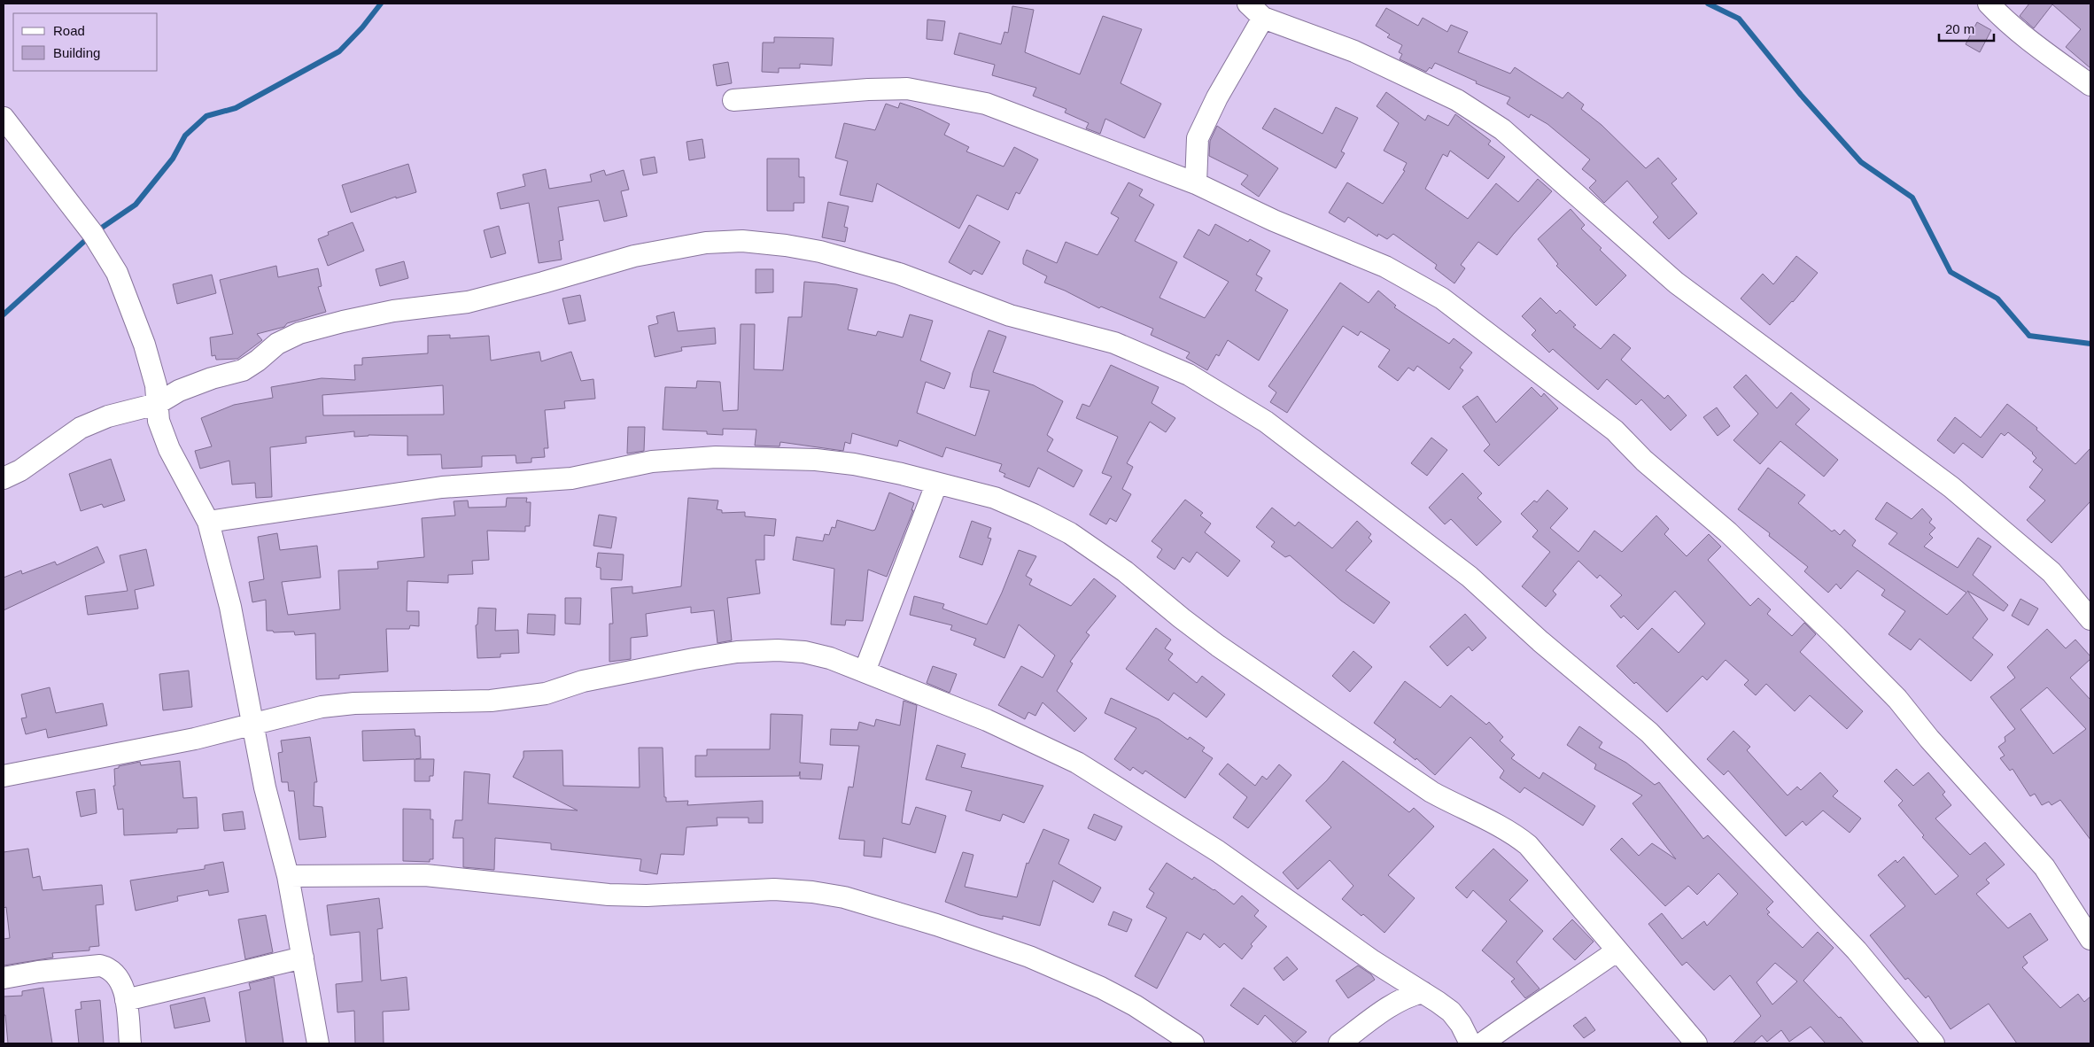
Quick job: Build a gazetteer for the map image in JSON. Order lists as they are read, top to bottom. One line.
{"legend":["Road","Building"],"scale_bar":"20 m"}
